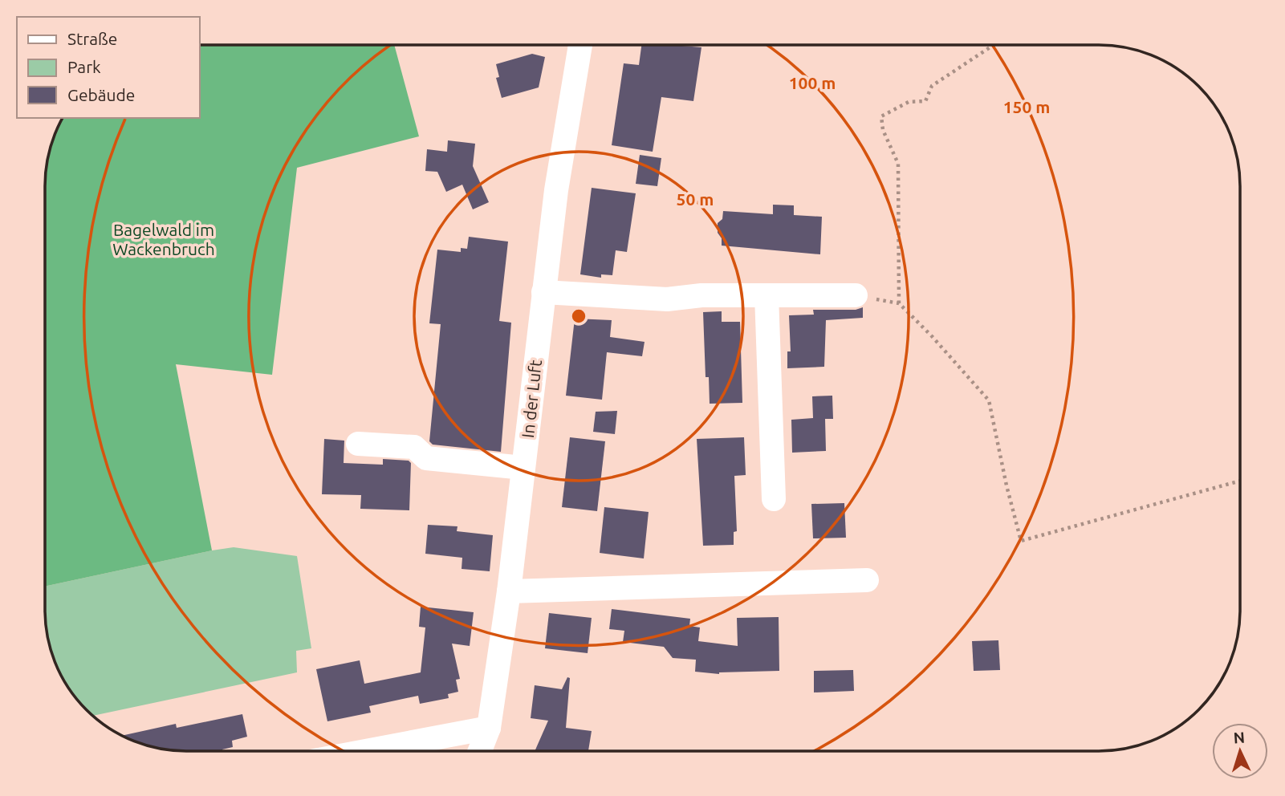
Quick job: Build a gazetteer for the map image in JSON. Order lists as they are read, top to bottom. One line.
{"streets":{"street":["In der Luft"]},"parks":["Bagelwald im Wackenbruch"],"legend":["Straße","Park","Gebäude"],"north":"top","rings":["100 m","150 m","50 m"]}
